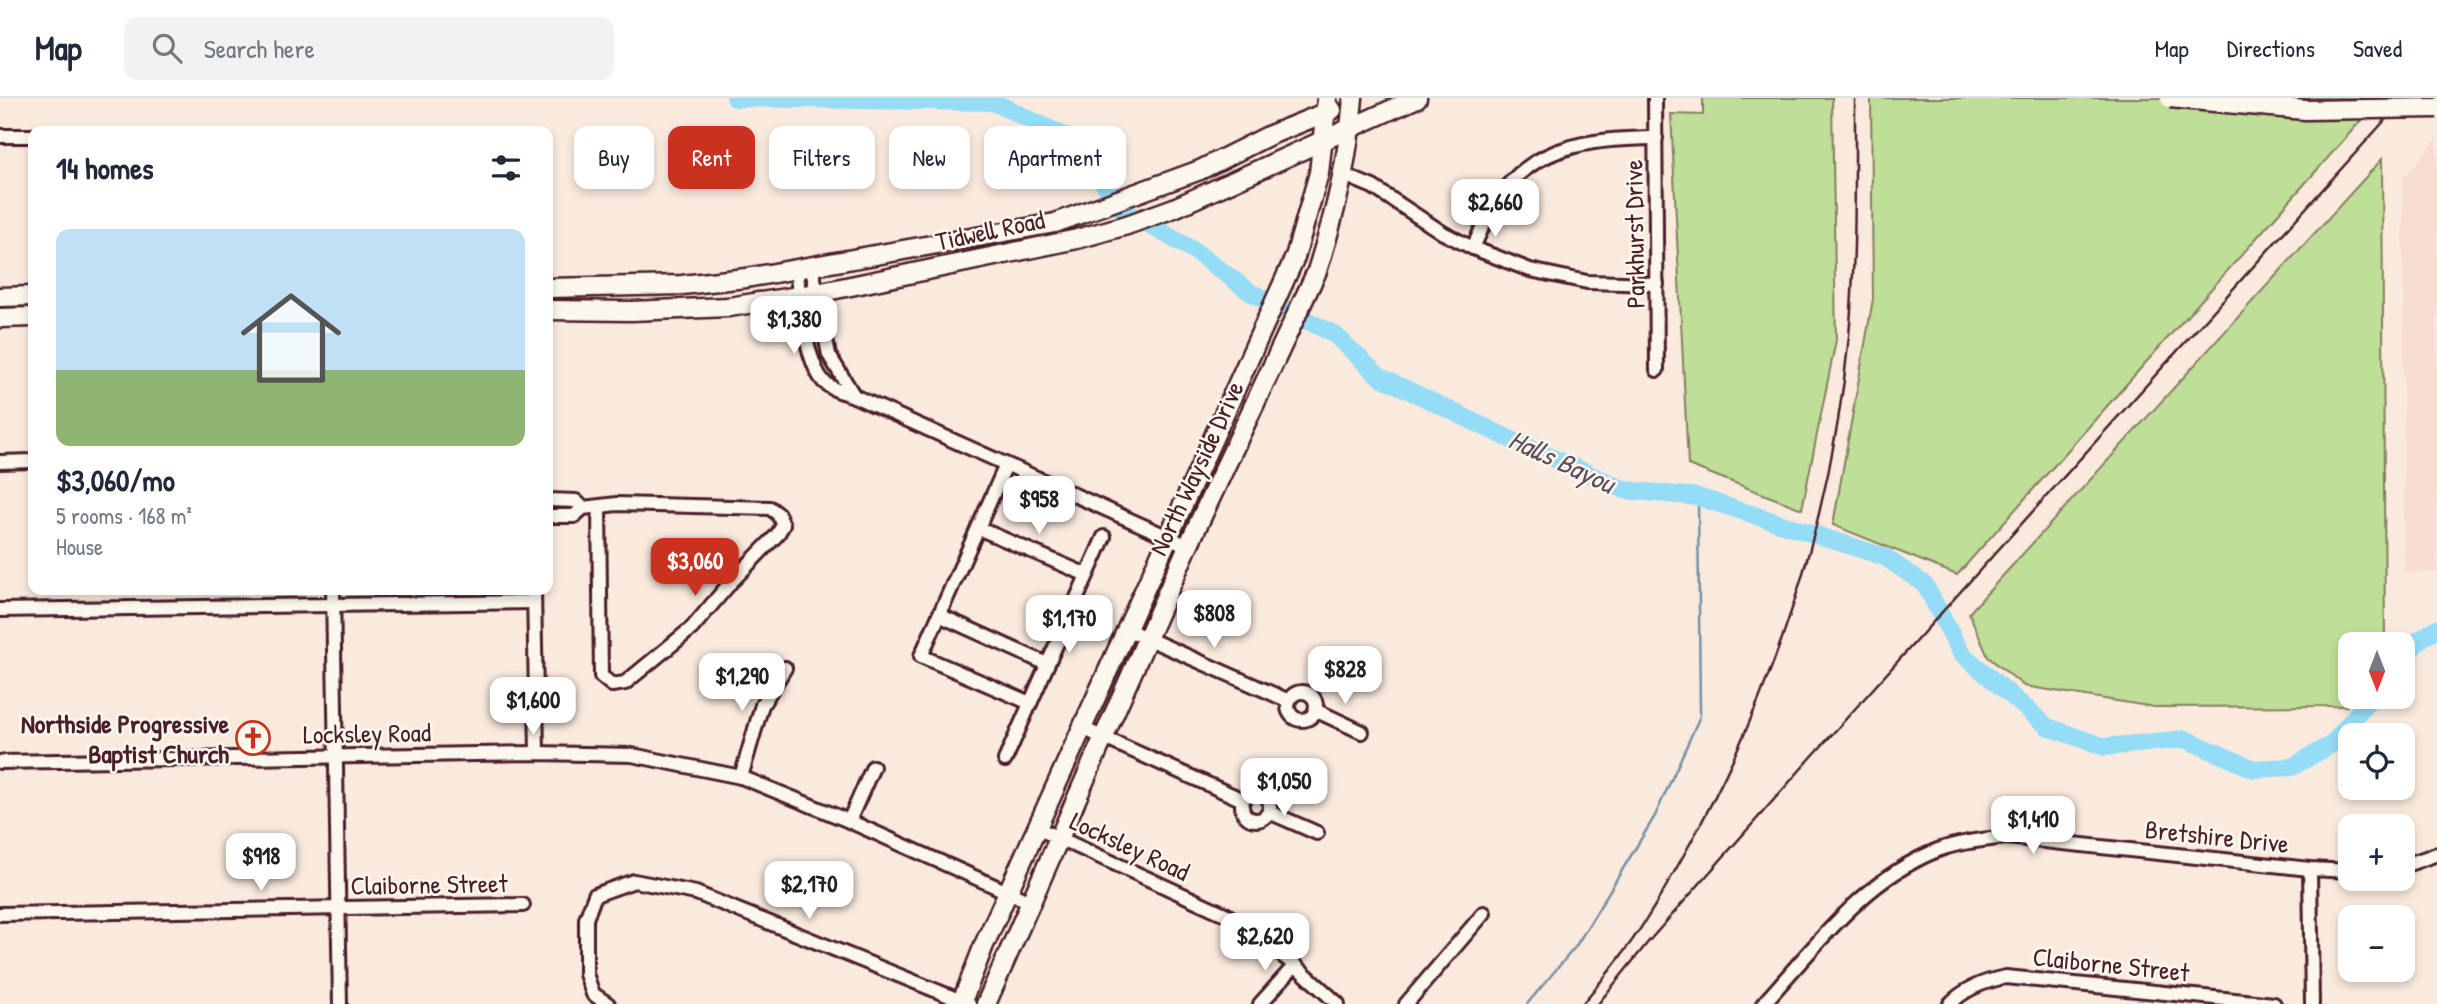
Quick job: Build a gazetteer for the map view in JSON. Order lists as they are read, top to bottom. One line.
{"streets":{"main road":["Tidwell Road","North Wayside Drive"],"street":["Parkhurst Drive","Locksley Road","Bretshire Drive","Claiborne Street"]},"crossings":[["Tidwell Road","North Wayside Drive"],["North Wayside Drive","Locksley Road"]],"water":["Halls Bayou"],"places":{"church":["Northside Progressive Baptist Church"]},"north":"bottom","page":{"header":"Map","search":"Search here","nav":["Map","Directions","Saved"],"chip":["Buy","Rent","Filters","New","Apartment"],"heading":"14 homes","price":["$2,660","$1,380","$958","$3,060","$808","$1,170","$828","$1,290","$1,600","$1,050","$1,410","$918","$2,170","$2,620"],"list":[{"name":"$3,060/mo","note":"5 rooms · 168 m² · House"}],"map_buttons":["+","−"]}}
